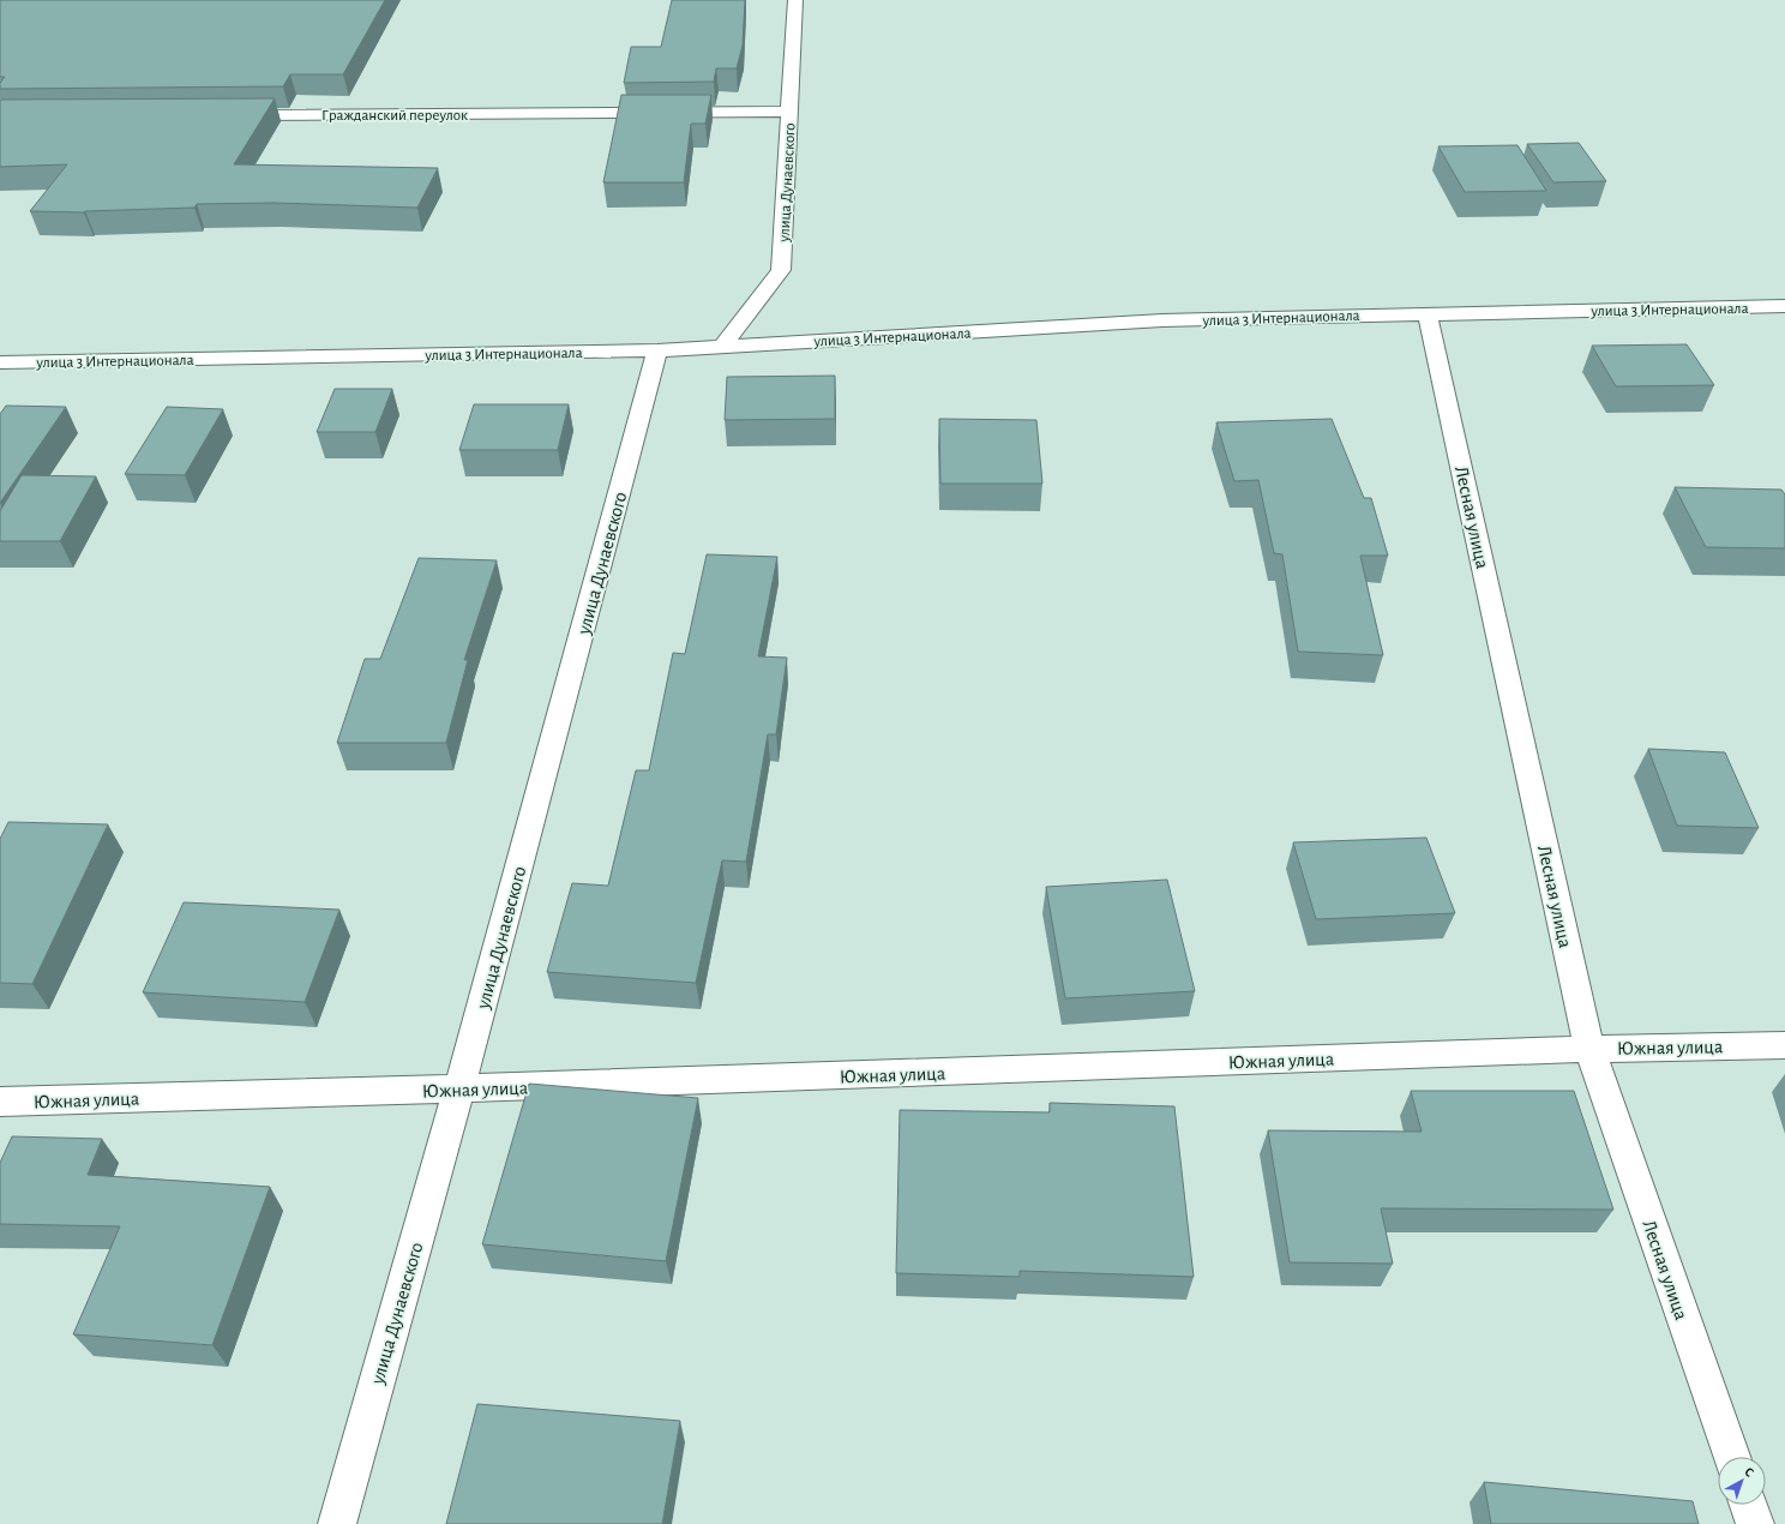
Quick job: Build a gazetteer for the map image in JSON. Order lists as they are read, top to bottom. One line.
{"streets":{"street":["Гражданский переулок","улица Дунаевского","улица 3 Интернационала","Лесная улица","Южная улица"]},"crossings":[["Гражданский переулок","улица Дунаевского"],["улица Дунаевского","улица 3 Интернационала"],["улица Дунаевского","Южная улица"],["улица 3 Интернационала","Лесная улица"],["Лесная улица","Южная улица"]],"north":"top right"}
